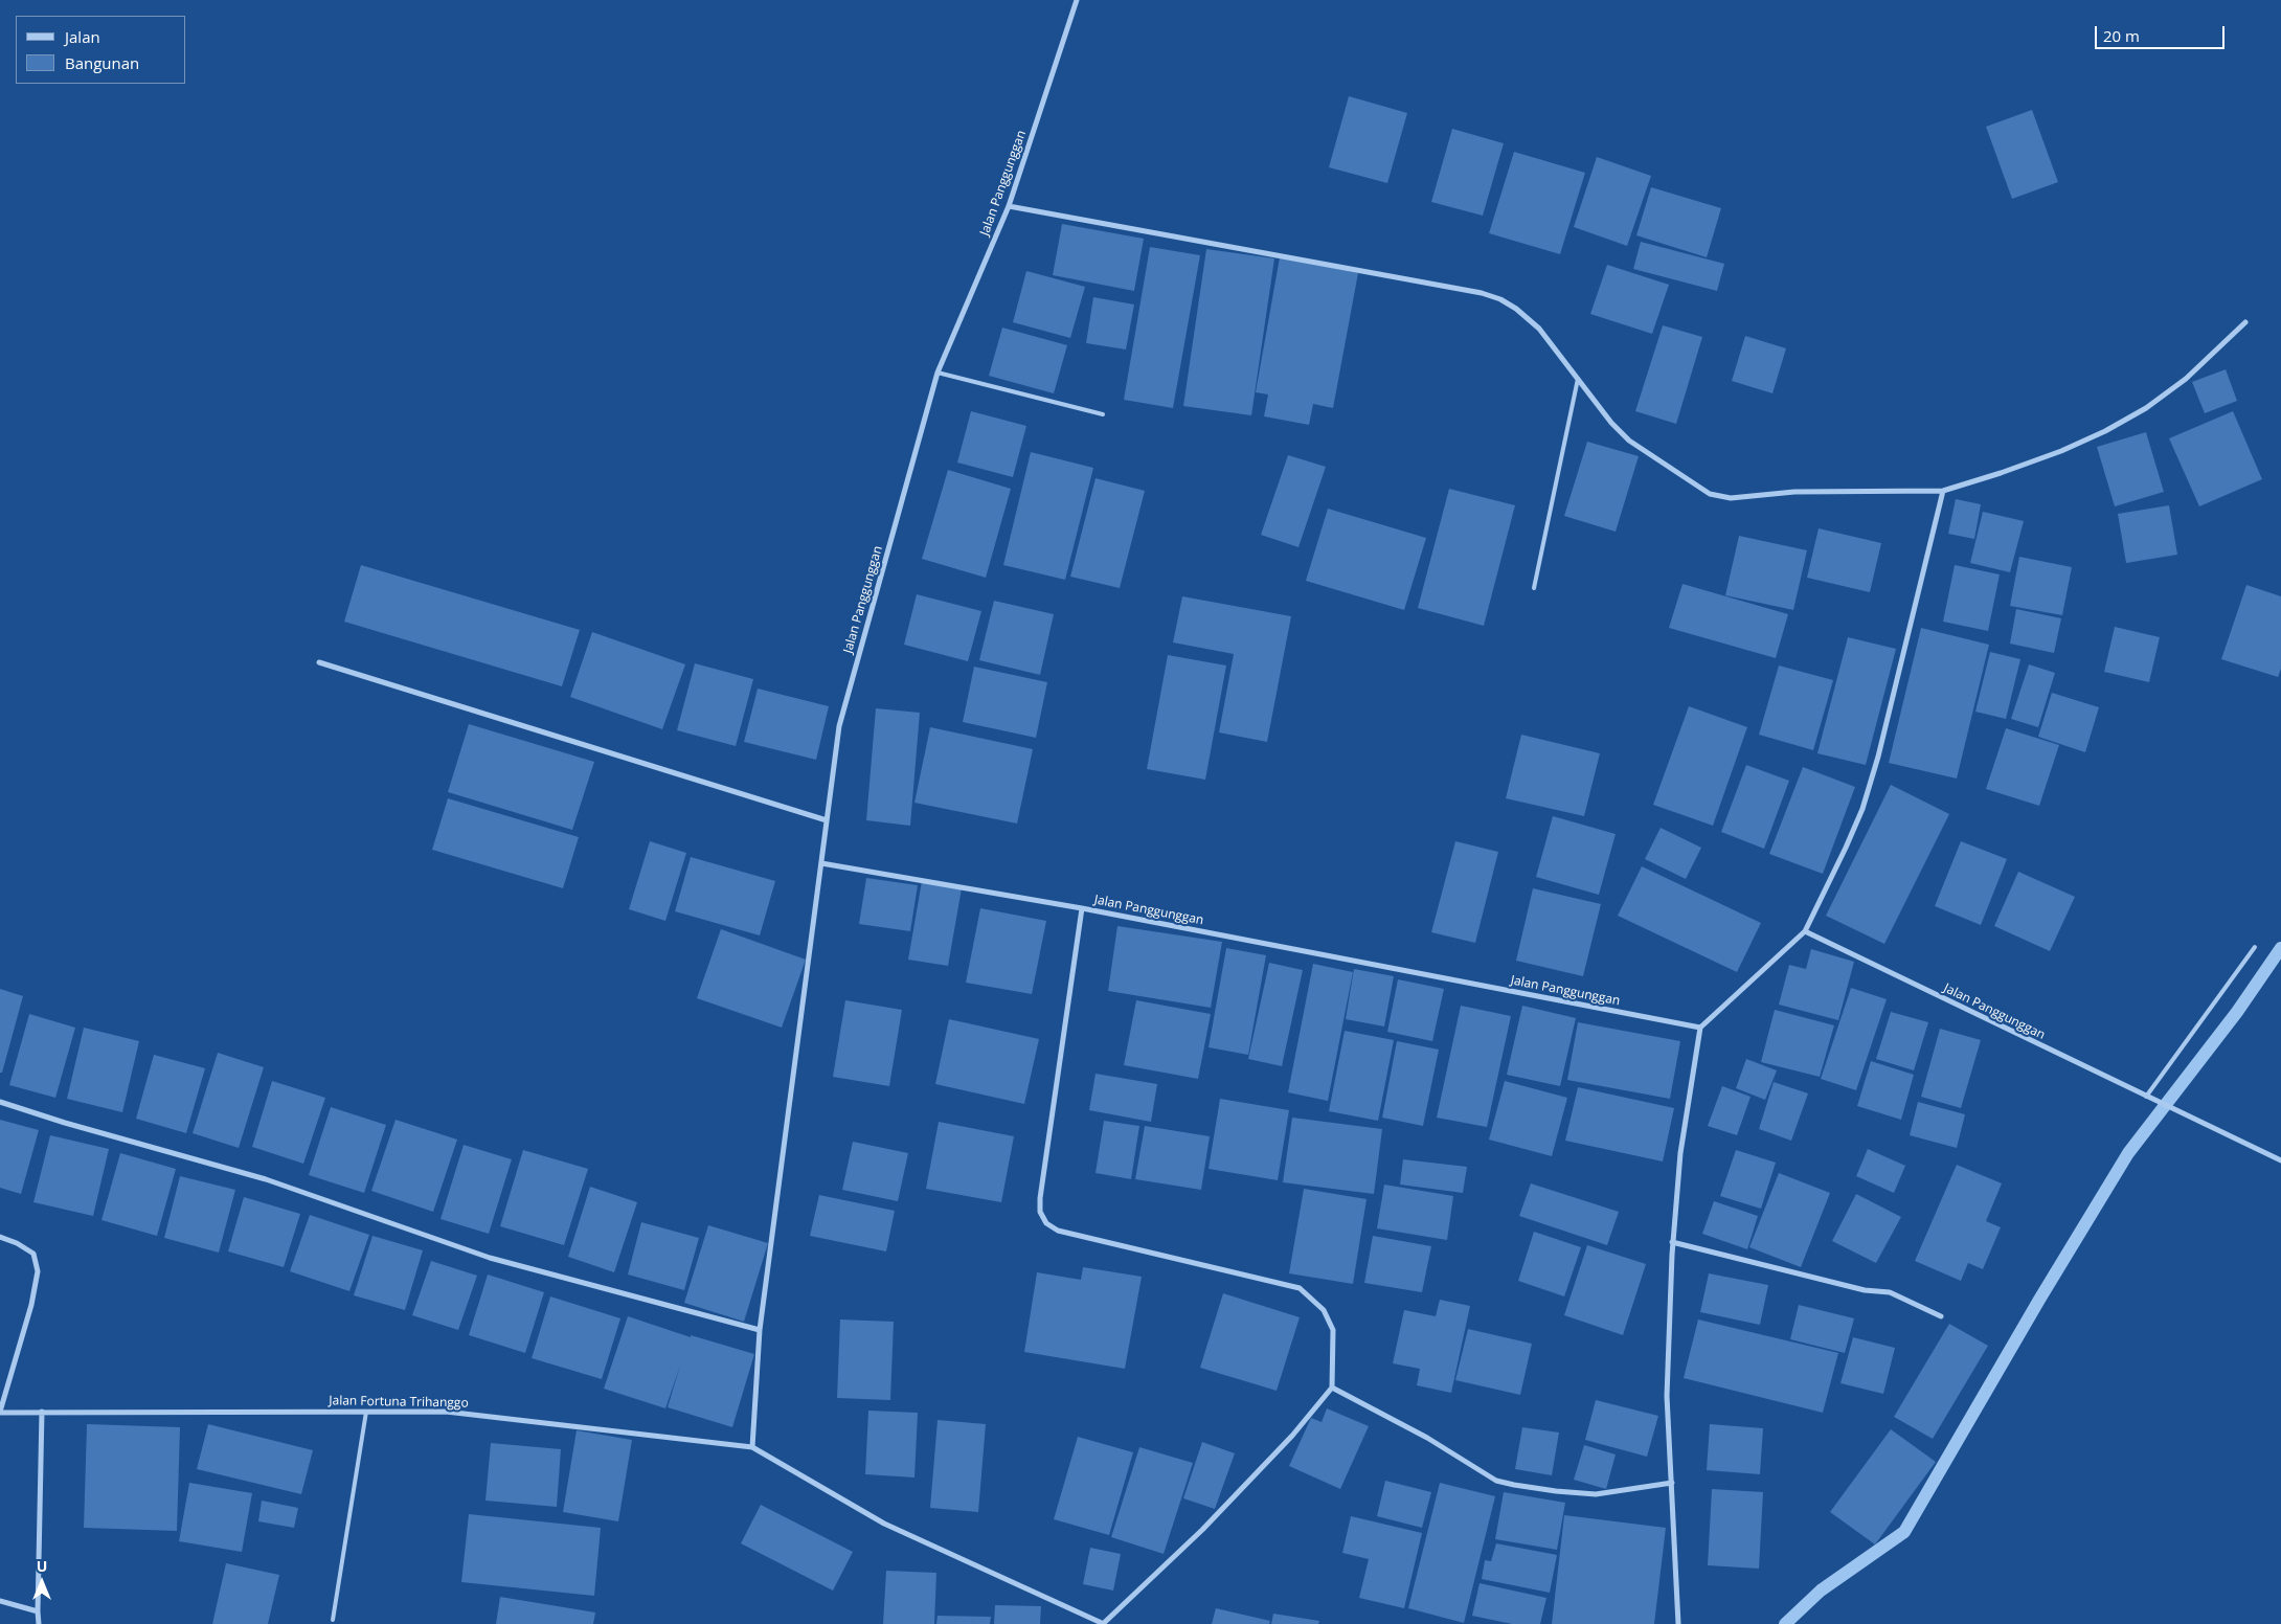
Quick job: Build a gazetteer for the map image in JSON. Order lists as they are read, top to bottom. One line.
{"streets":{"street":["Jalan Panggunggan","Jalan Fortuna Trihanggo"]},"legend":["Jalan","Bangunan"],"scale_bar":"20 m","north":"top"}
